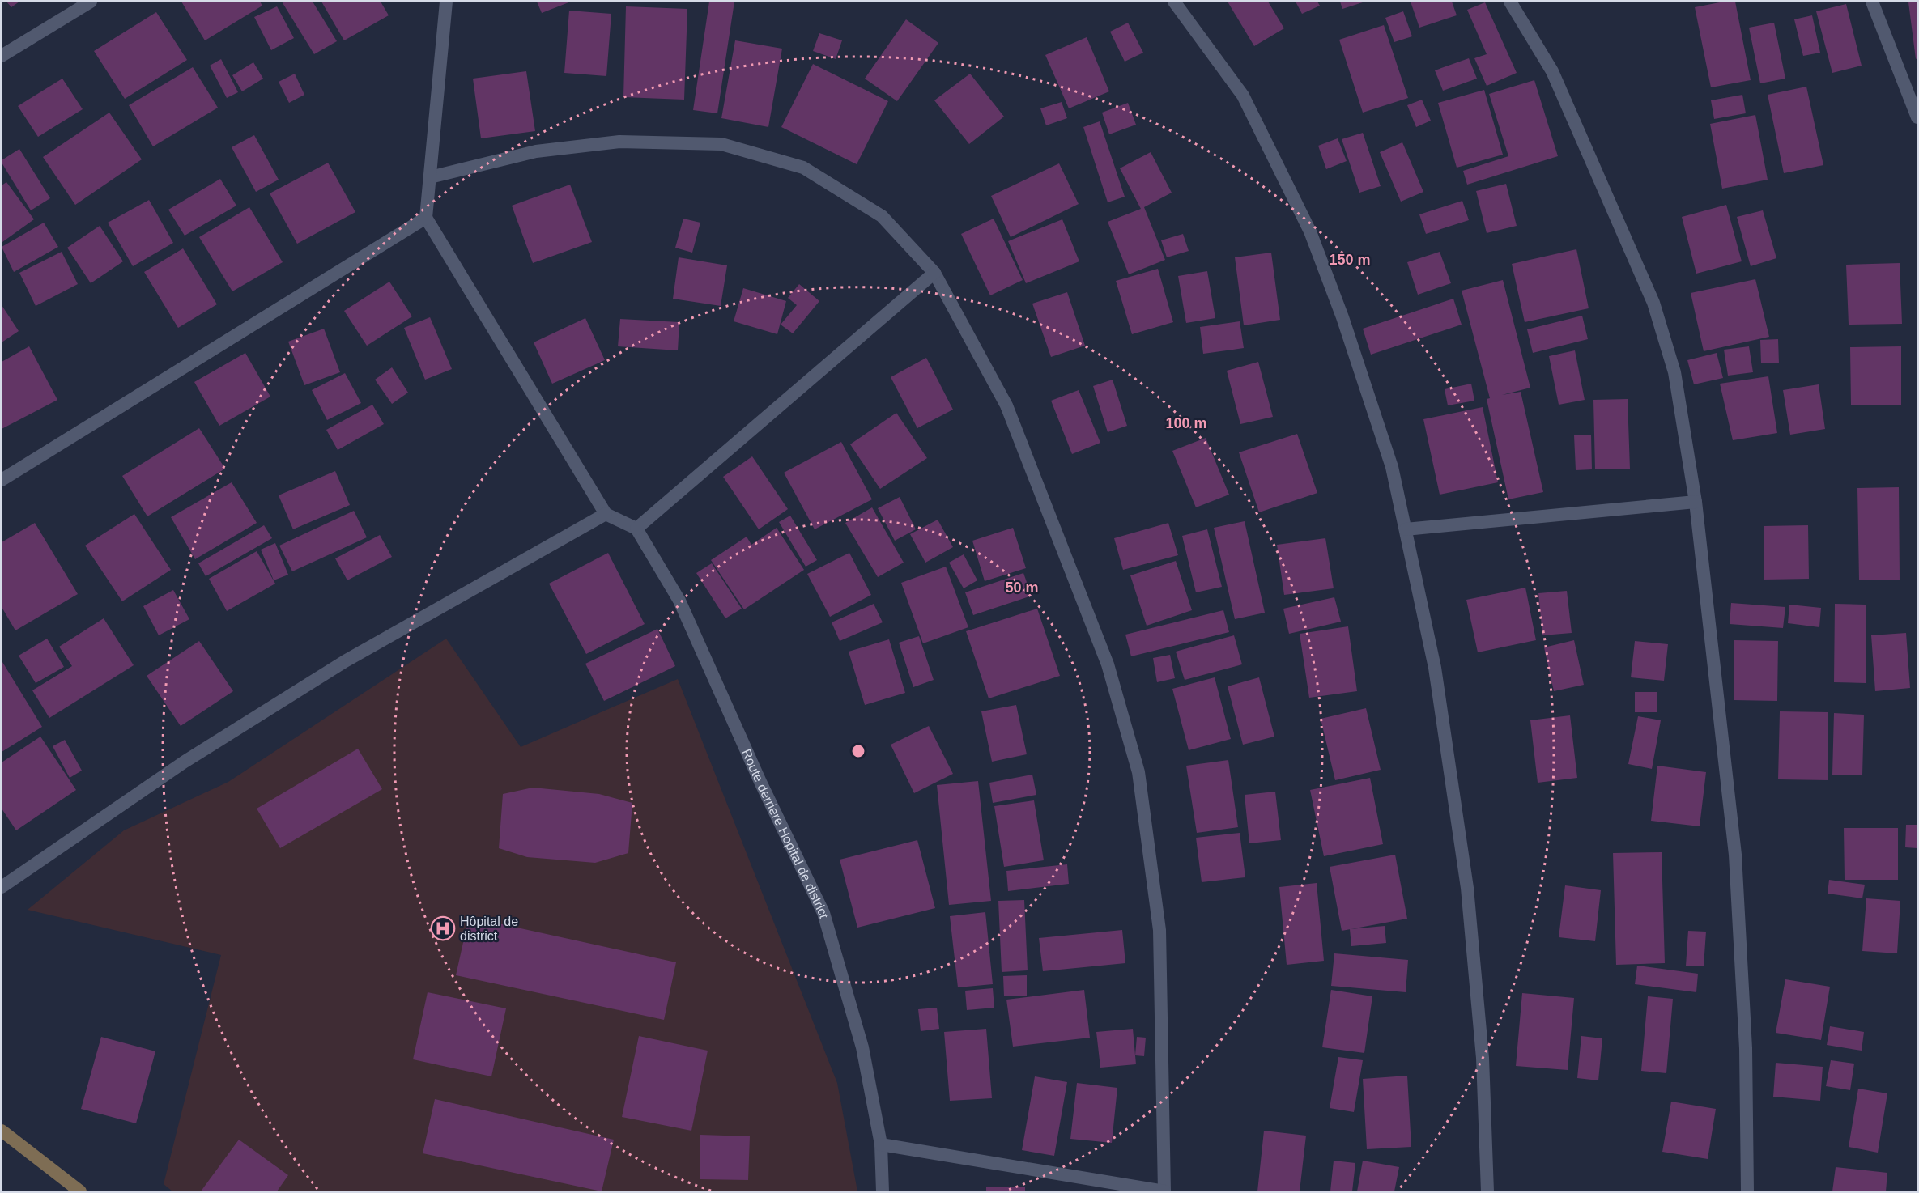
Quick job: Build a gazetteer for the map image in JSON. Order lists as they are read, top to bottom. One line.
{"streets":{"street":["Route derriere Hopital de district"]},"places":{"hospital":["Hôpital de district"]},"rings":["150 m","100 m","50 m"]}
